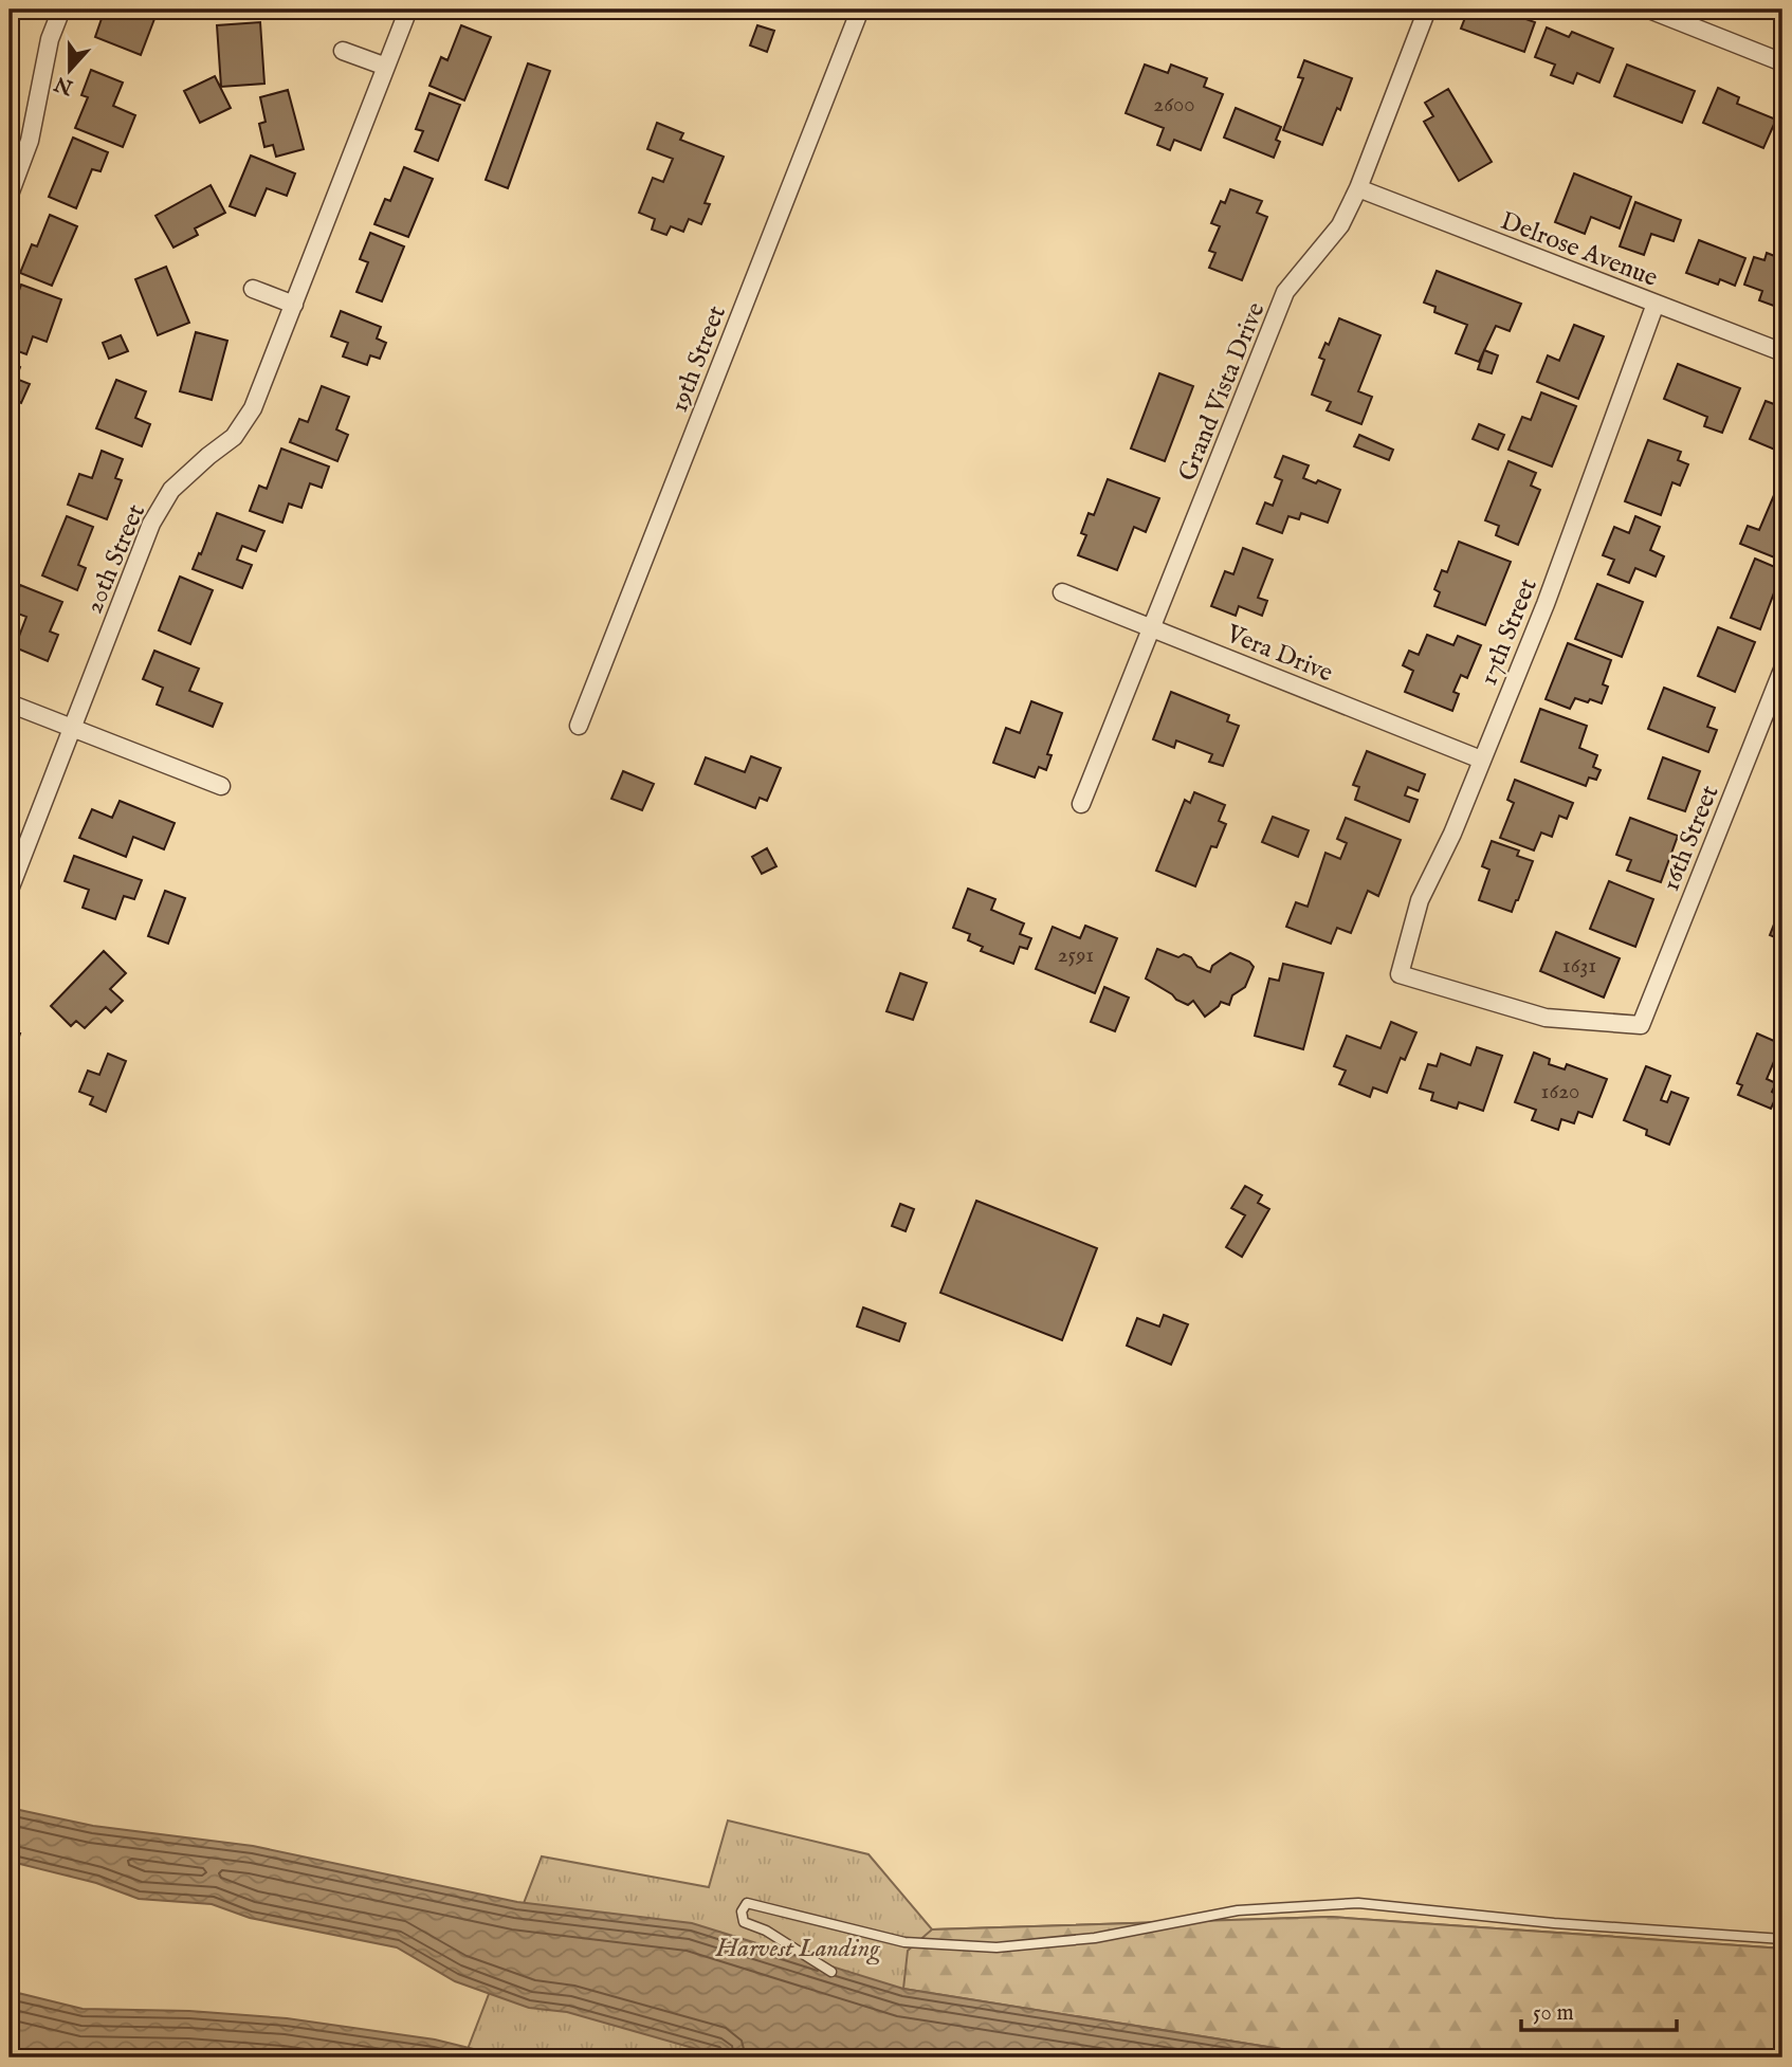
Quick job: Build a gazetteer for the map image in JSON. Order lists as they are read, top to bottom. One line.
{"streets":{"street":["Delrose Avenue","19th Street","Grand Vista Drive","20th Street","17th Street","Vera Drive","16th Street"]},"crossings":[["Delrose Avenue","Grand Vista Drive"],["Delrose Avenue","17th Street"],["Grand Vista Drive","Vera Drive"],["17th Street","Vera Drive"],["17th Street","16th Street"]],"parks":["Harvest Landing"],"house_numbers":["2600","2591","1631","1620"],"scale_bar":"50 m","north":"bottom"}
